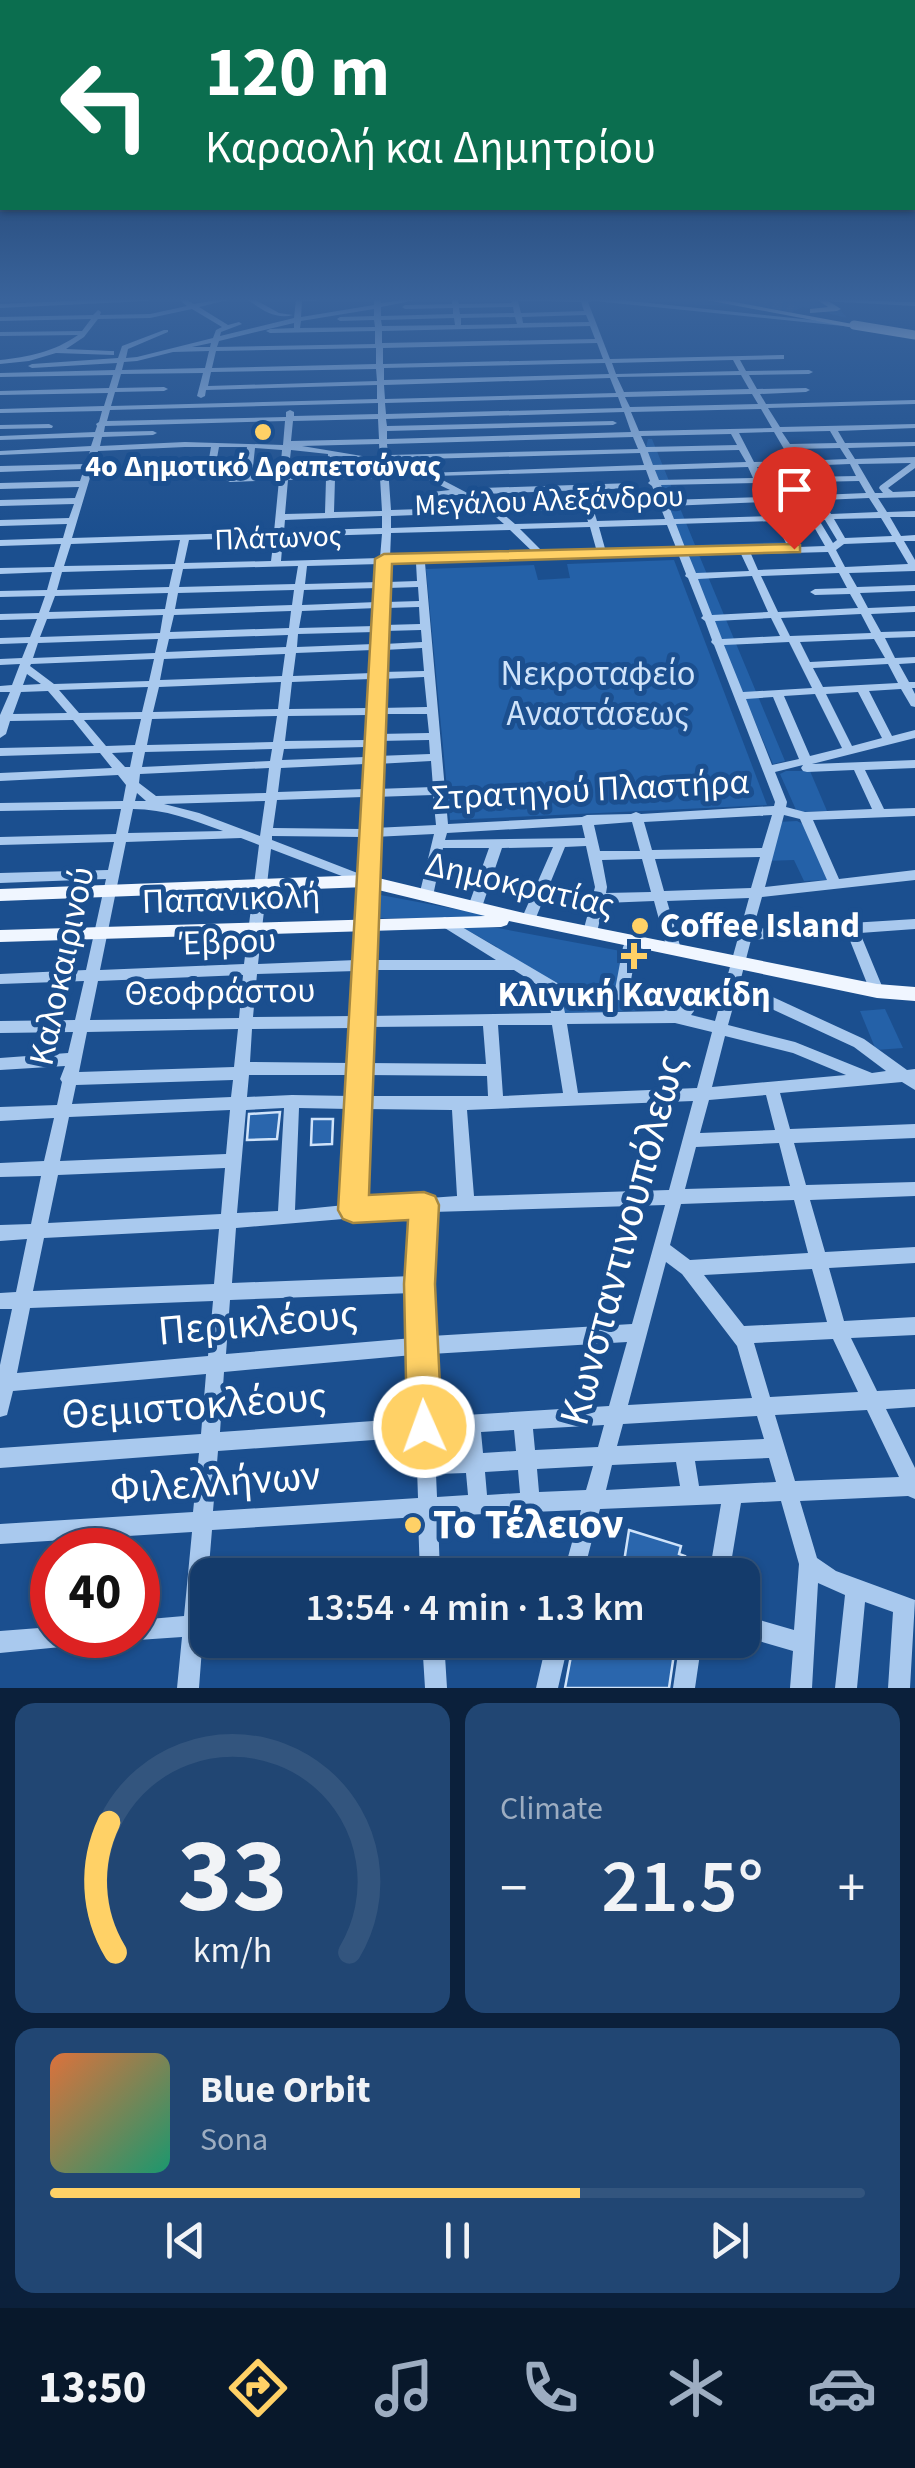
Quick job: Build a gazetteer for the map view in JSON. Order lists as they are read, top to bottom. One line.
{"streets":{"main road":["Δημοκρατίας","Παπανικολή"],"street":["Μεγάλου Αλεξάνδρου","Πλάτωνος","Στρατηγού Πλαστήρα","Έβρου","Καλοκαιρινού","Θεοφράστου","Κωνσταντινουπόλεως","Περικλέους","Θεμιστοκλέους","Φιλελλήνων"]},"crossings":[["Μεγάλου Αλεξάνδρου","Καλοκαιρινού"],["Πλάτωνος","Καλοκαιρινού"],["Στρατηγού Πλαστήρα","Κωνσταντινουπόλεως"],["Δημοκρατίας","Παπανικολή"],["Δημοκρατίας","Καλοκαιρινού"],["Δημοκρατίας","Κωνσταντινουπόλεως"],["Παπανικολή","Καλοκαιρινού"],["Έβρου","Καλοκαιρινού"],["Καλοκαιρινού","Θεοφράστου"],["Καλοκαιρινού","Περικλέους"],["Θεοφράστου","Κωνσταντινουπόλεως"],["Κωνσταντινουπόλεως","Περικλέους"],["Κωνσταντινουπόλεως","Θεμιστοκλέους"],["Κωνσταντινουπόλεως","Φιλελλήνων"]],"parks":["Νεκροταφείο Αναστάσεως"],"places":{"other":["4ο Δημοτικό Δραπετσώνας","Coffee Island","Το Τέλειον"],"health":["Κλινική Κανακίδη"]},"page":{"turn":["120 m","Καραολή και Δημητρίου"],"limit":"40","trip":"13:54 · 4 min · 1.3 km","tile":"Climate","heat":["−","21.5°","+"],"song":["Blue Orbit","Sona"],"tabs":"13:50","gauge":["33","km/h"]}}
